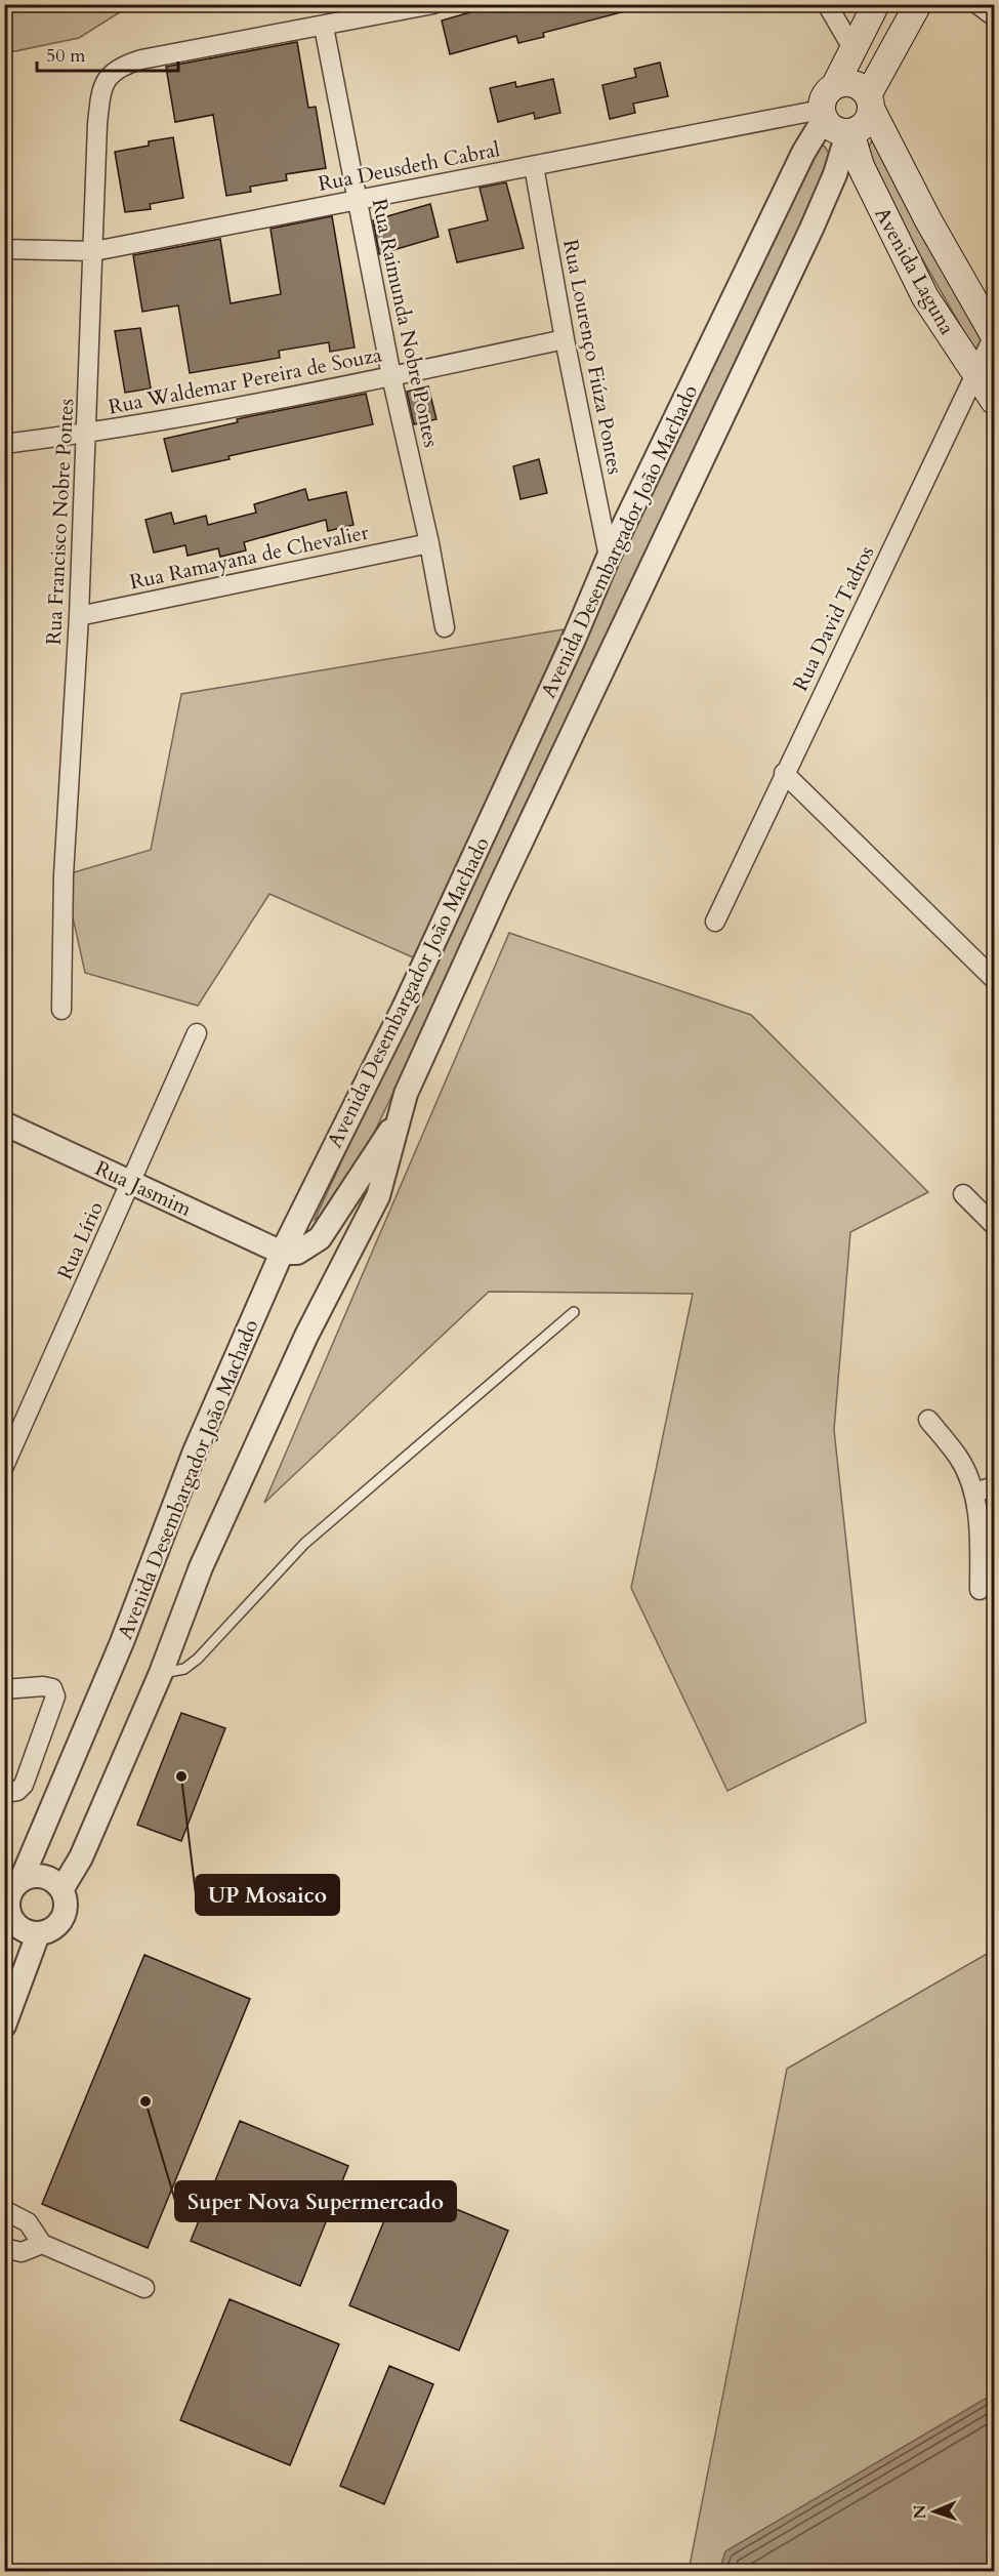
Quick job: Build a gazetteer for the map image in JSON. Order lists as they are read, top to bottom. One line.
{"streets":{"main road":["Avenida Laguna"],"street":["Rua Deusdeth Cabral","Rua Raimunda Nobre Pontes","Rua Lourenço Fiúza Pontes","Rua Waldemar Pereira de Souza","Rua Francisco Nobre Pontes","Avenida Desembargador João Machado","Rua Ramayana de Chevalier","Rua David Tadros","Rua Jasmim","Rua Lírio"]},"crossings":[["Rua Deusdeth Cabral","Avenida Laguna"],["Rua Deusdeth Cabral","Rua Raimunda Nobre Pontes"],["Rua Deusdeth Cabral","Rua Lourenço Fiúza Pontes"],["Rua Deusdeth Cabral","Rua Francisco Nobre Pontes"],["Rua Deusdeth Cabral","Avenida Desembargador João Machado"],["Avenida Laguna","Avenida Desembargador João Machado"],["Avenida Laguna","Rua David Tadros"],["Rua Raimunda Nobre Pontes","Rua Waldemar Pereira de Souza"],["Rua Raimunda Nobre Pontes","Rua Francisco Nobre Pontes"],["Rua Raimunda Nobre Pontes","Rua Ramayana de Chevalier"],["Rua Lourenço Fiúza Pontes","Rua Waldemar Pereira de Souza"],["Rua Lourenço Fiúza Pontes","Avenida Desembargador João Machado"],["Rua Waldemar Pereira de Souza","Rua Francisco Nobre Pontes"],["Rua Francisco Nobre Pontes","Rua Ramayana de Chevalier"],["Avenida Desembargador João Machado","Rua Jasmim"],["Rua Jasmim","Rua Lírio"]],"places":["UP Mosaico","Super Nova Supermercado"],"scale_bar":"50 m","north":"left"}
